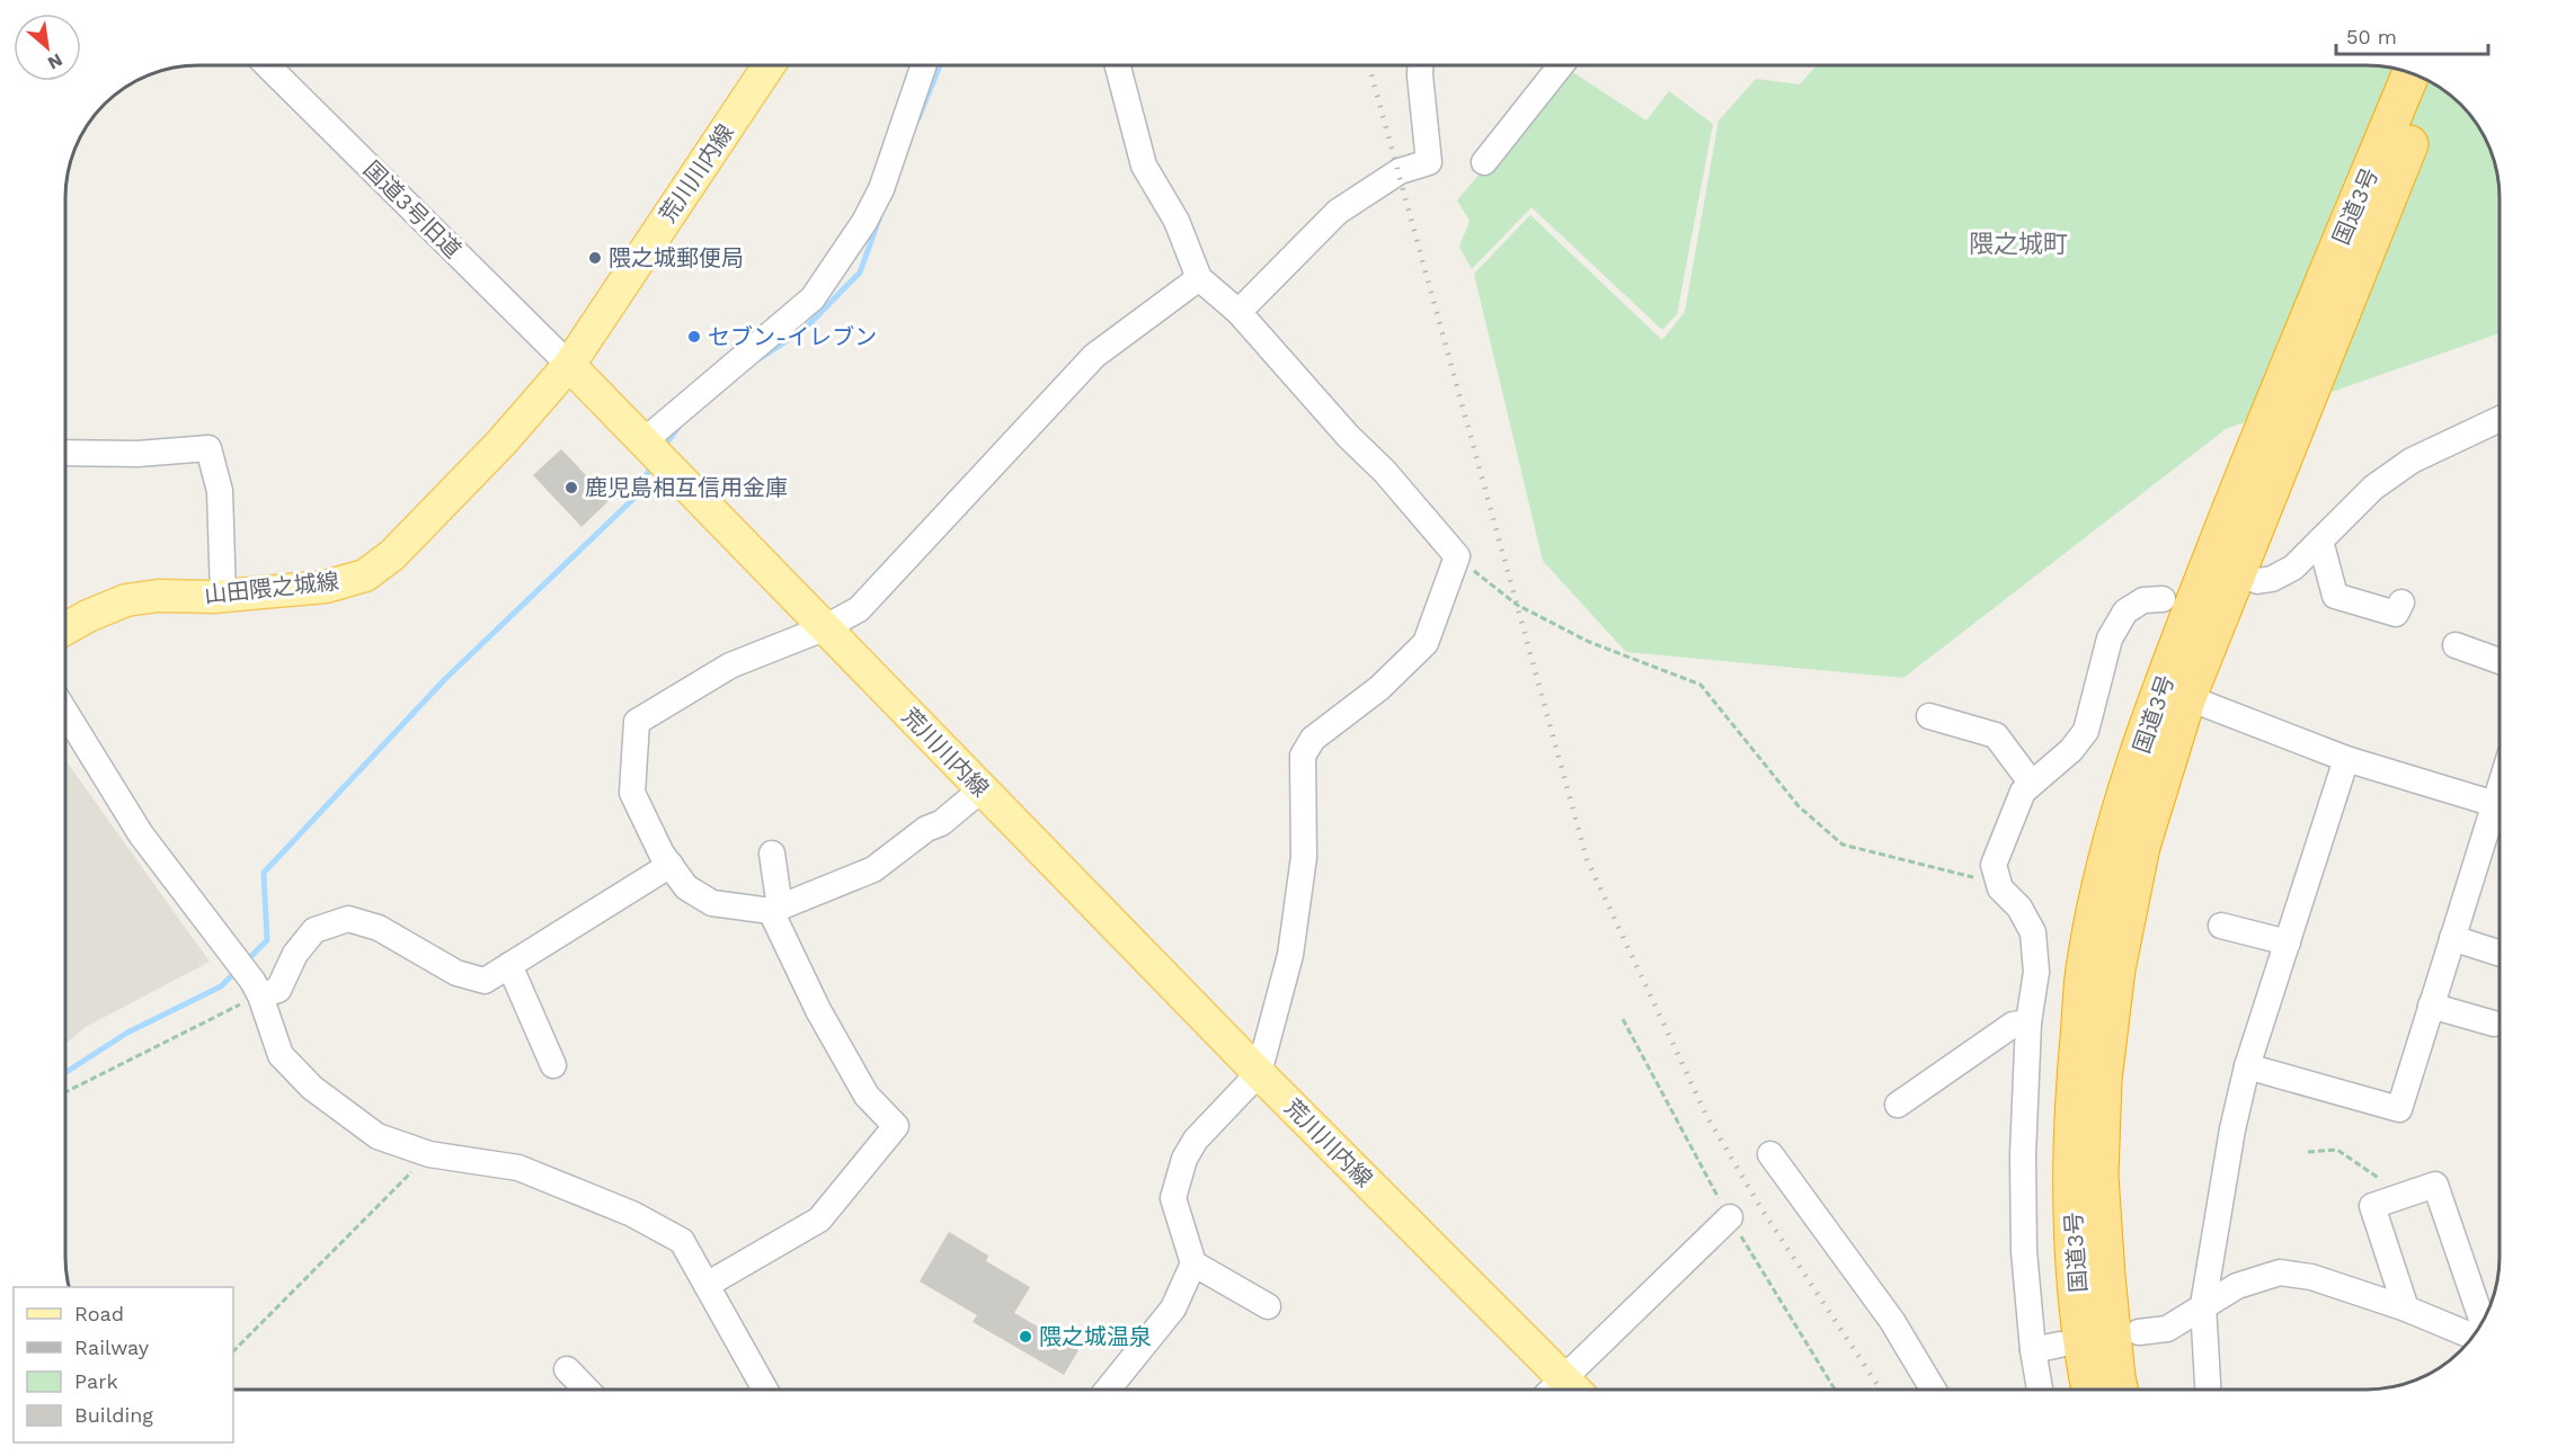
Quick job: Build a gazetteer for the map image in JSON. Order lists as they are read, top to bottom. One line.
{"streets":{"highway":["国道3号"],"main road":["荒川川内線","山田隈之城線"],"street":["国道3号旧道"]},"crossings":[["荒川川内線","国道3号旧道"],["荒川川内線","山田隈之城線"],["国道3号旧道","山田隈之城線"]],"districts":["隈之城町"],"places":["隈之城郵便局","セブン-イレブン","鹿児島相互信用金庫","隈之城温泉"],"legend":["Road","Railway","Park","Building"],"scale_bar":"50 m","north":"bottom right"}
